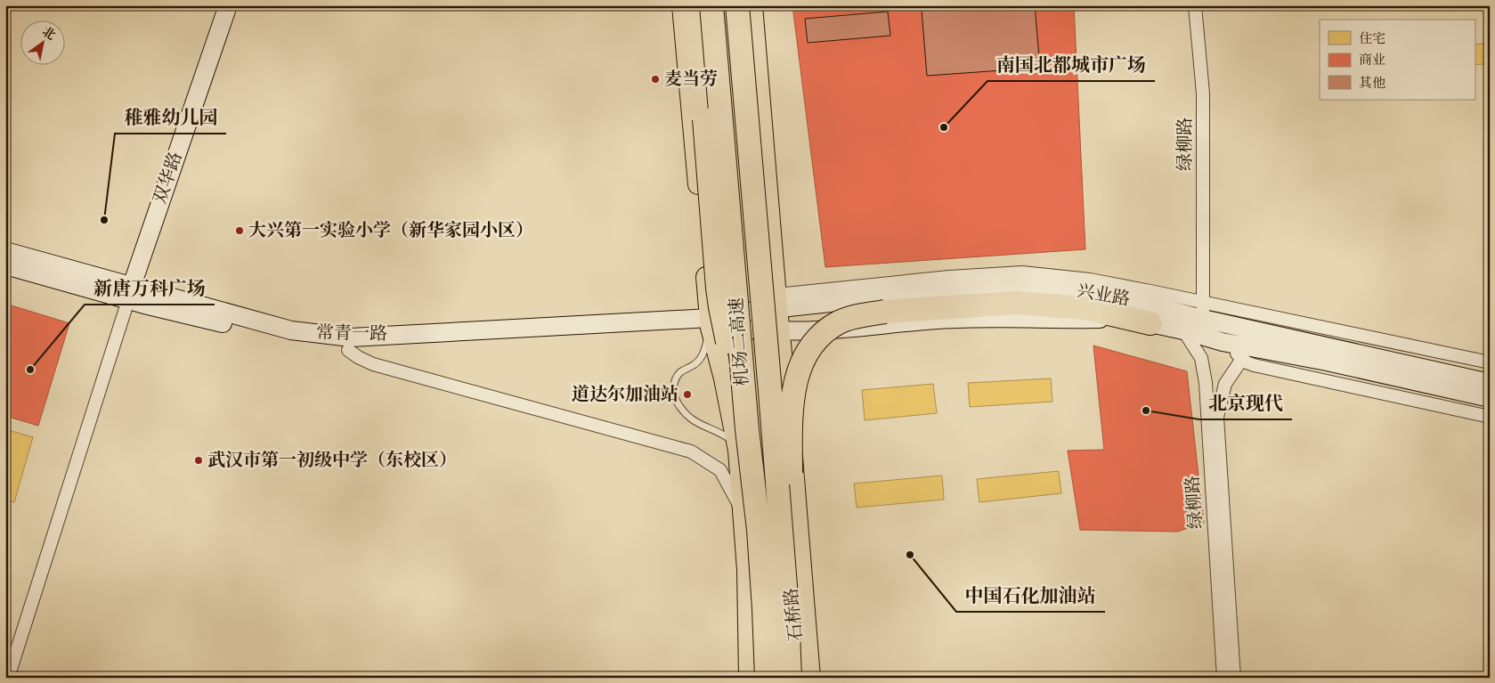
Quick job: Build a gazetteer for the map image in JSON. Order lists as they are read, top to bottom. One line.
{"streets":{"highway":["机场二高速"],"main road":["双华路","兴业路","常青一路"],"street":["绿柳路","石桥路"]},"crossings":[["绿柳路","兴业路"],["双华路","常青一路"],["兴业路","常青一路"]],"places":["麦当劳","南国北都城市广场","稚雅幼儿园","大兴第一实验小学（新华家园小区）","新唐万科广场","道达尔加油站","北京现代","武汉市第一初级中学（东校区）","中国石化加油站"],"legend":["住宅","商业","其他"],"north":"top right"}
